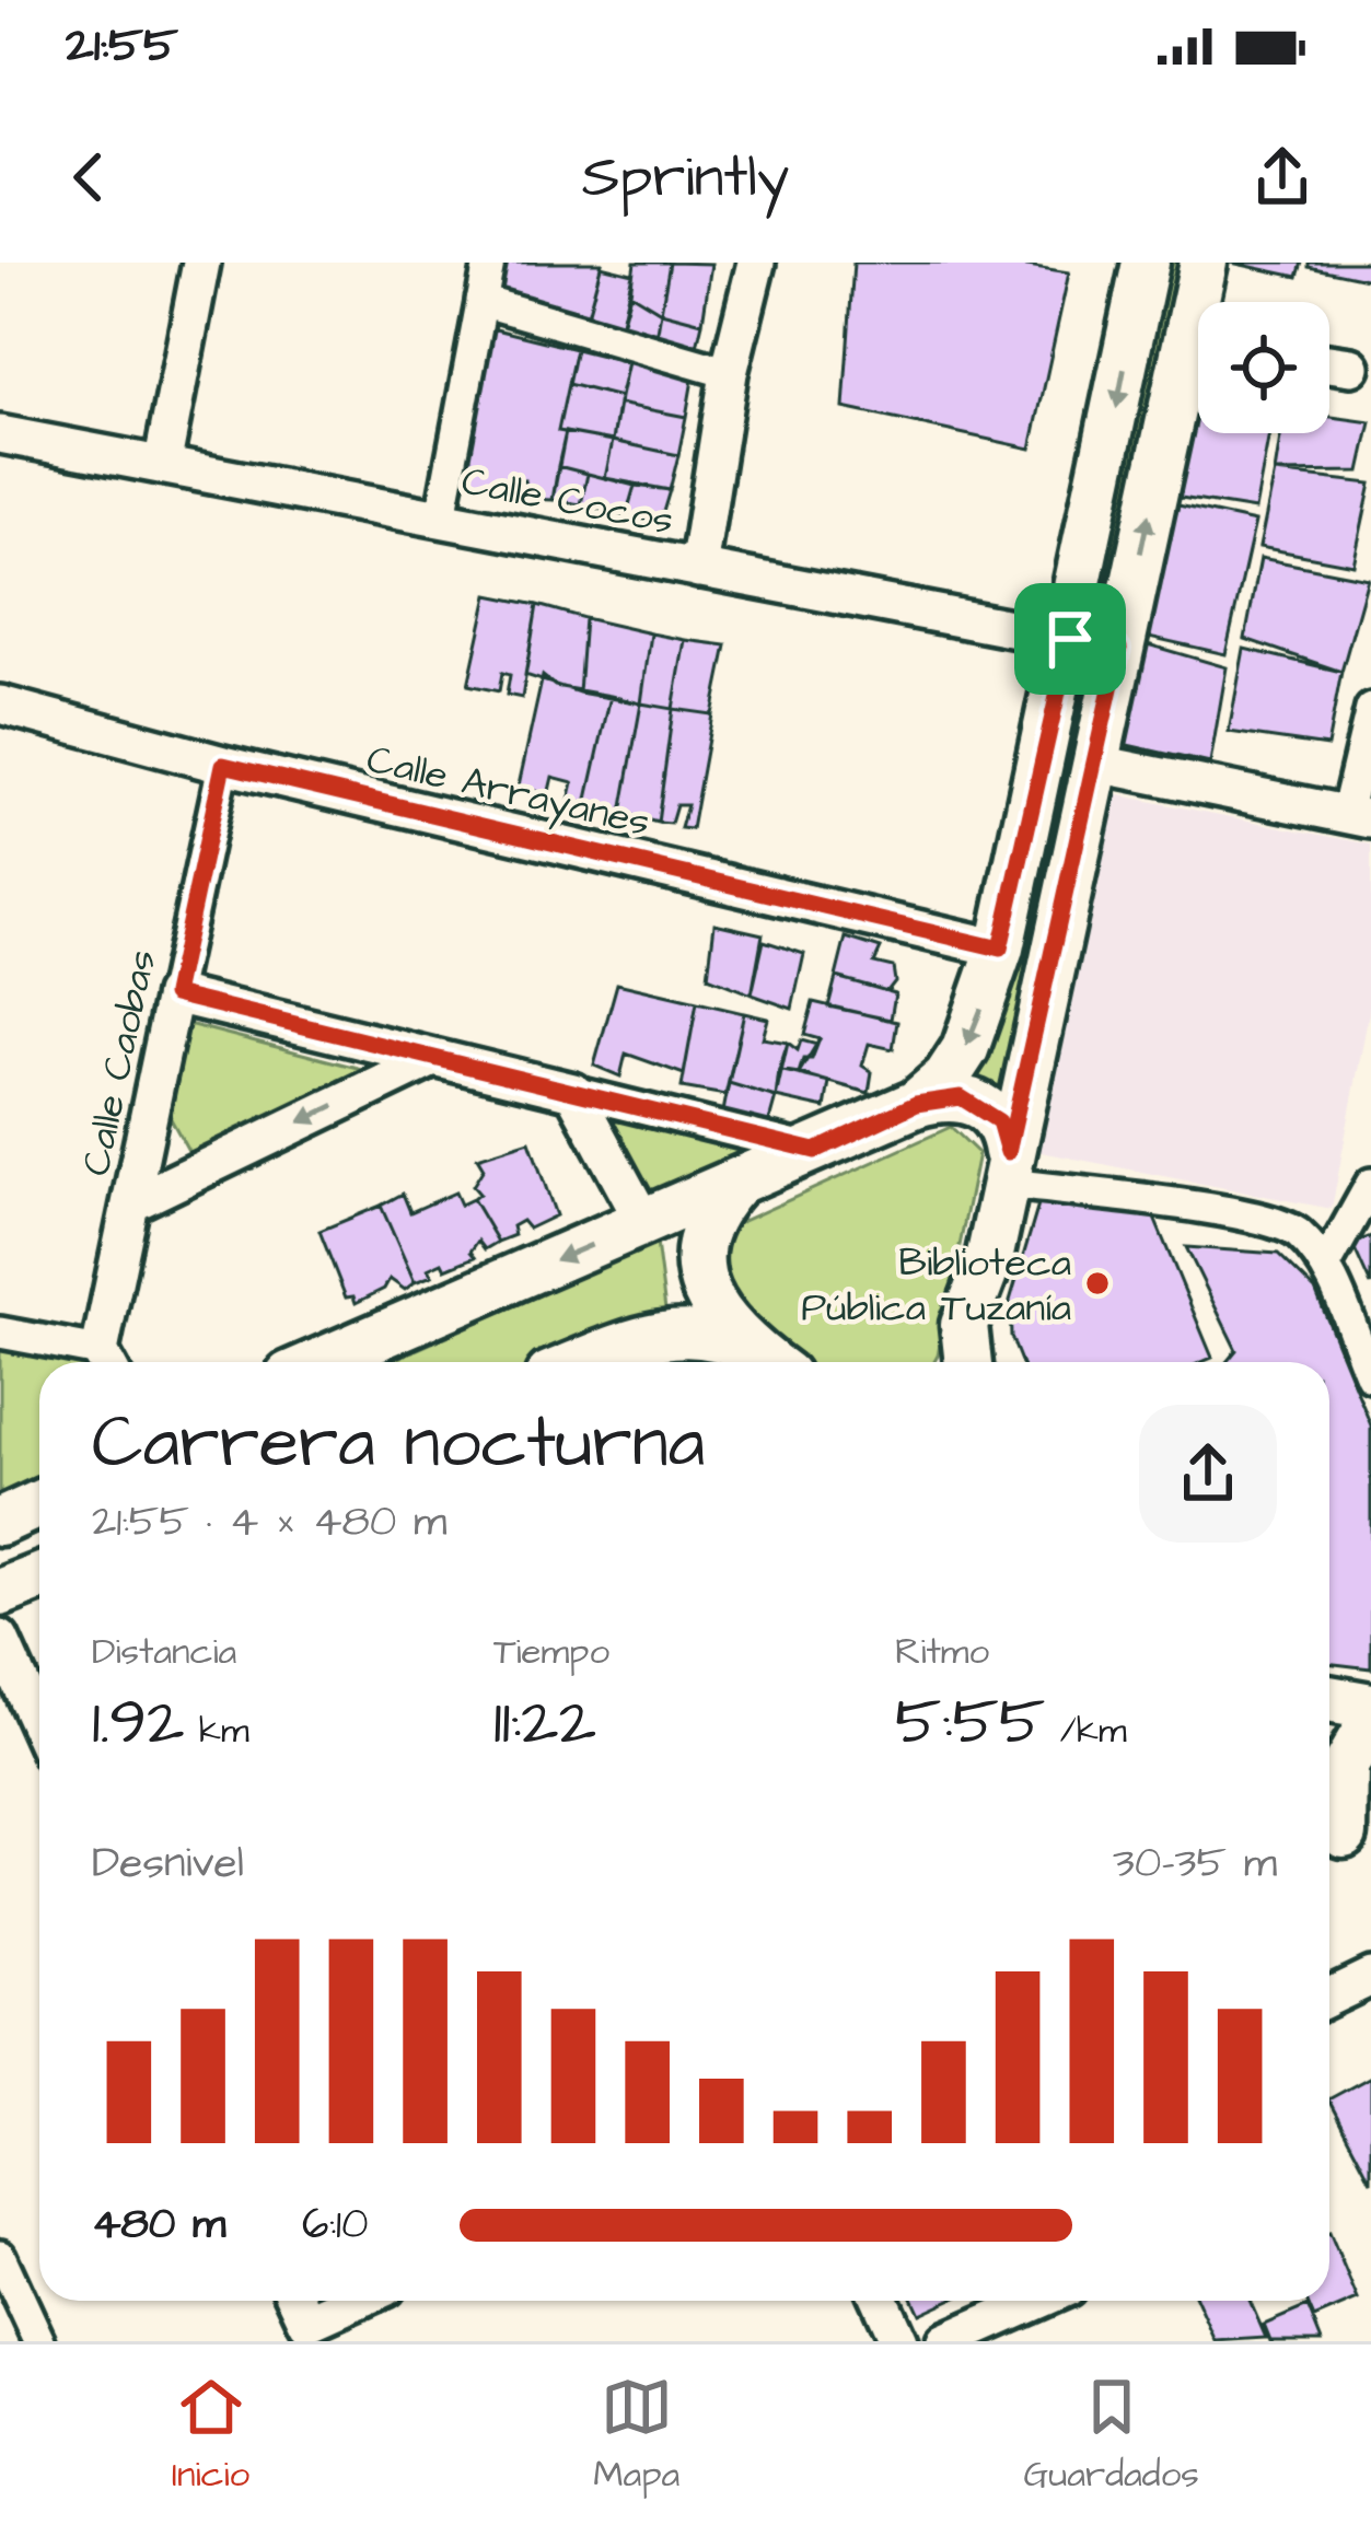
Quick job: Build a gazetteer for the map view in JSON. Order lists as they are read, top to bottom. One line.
{"streets":{"street":["Calle Cocos","Calle Arrayanes","Calle Caobas"]},"crossings":[["Calle Arrayanes","Calle Caobas"]],"places":["Biblioteca Pública Tuzanía"],"page":{"status":"21:55","header":"Sprintly","heading":["Carrera nocturna","21:55 · 4 × 480 m"],"stats":[["Distancia","1.92 km"],["Tiempo","11:22"],["Ritmo","5:55 /km"]],"chart":["Desnivel","30–35 m"],"list":[{"name":"480 m","note":"6:10"}],"tabs":["Inicio","Mapa","Guardados"]}}
